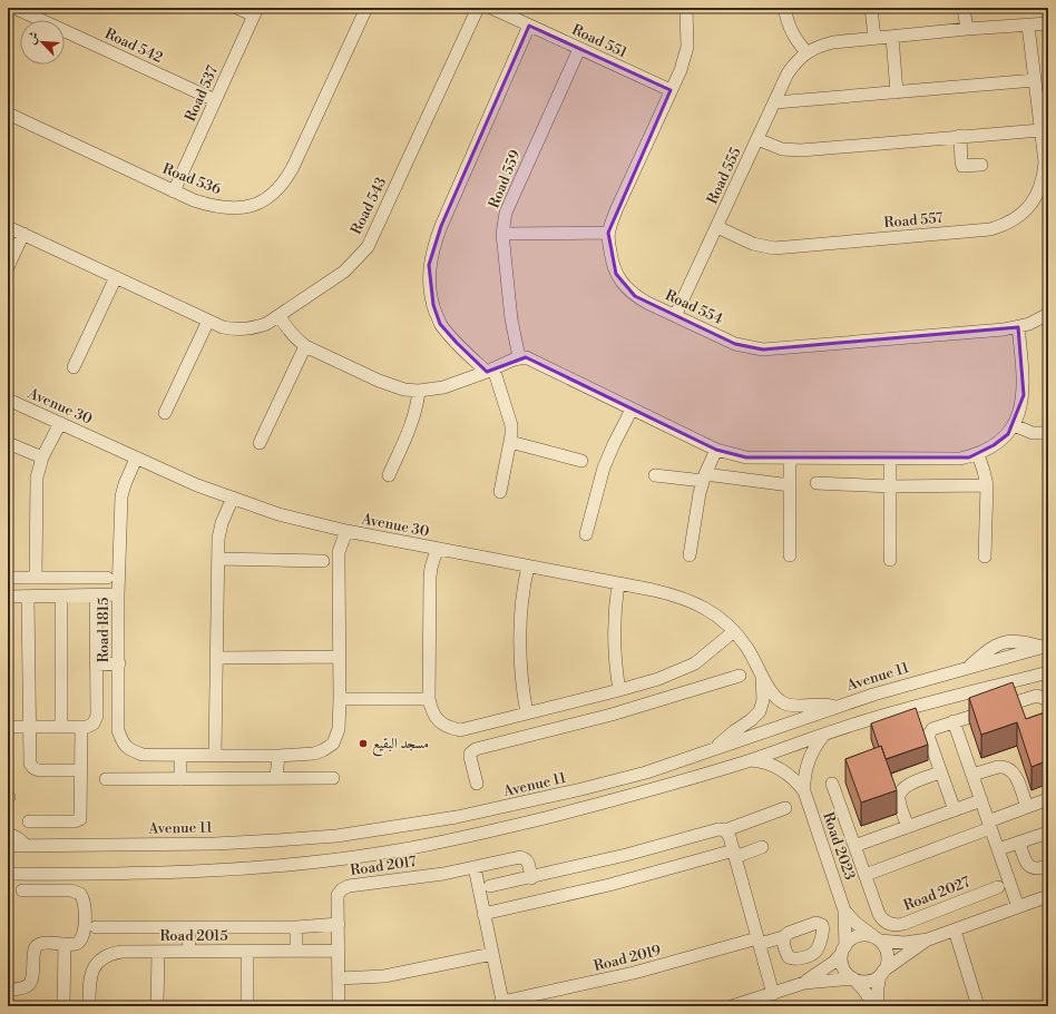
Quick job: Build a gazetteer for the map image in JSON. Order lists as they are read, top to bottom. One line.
{"streets":{"street":["Road 551","Road 542","Road 537","Road 555","Road 536","Road 559","Road 543","Road 557","Road 554","Avenue 30","Road 1815","Avenue 11","Road 2023","Road 2017","Road 2027","Road 2015","Road 2019"]},"crossings":[["Road 551","Road 559"],["Road 551","Road 554"],["Road 542","Road 537"],["Road 537","Road 536"],["Road 555","Road 557"],["Road 555","Road 554"],["Avenue 30","Road 1815"],["Avenue 30","Avenue 11"],["Road 2017","Road 2015"]],"places":["مسجد البقيع"],"north":"top left"}
